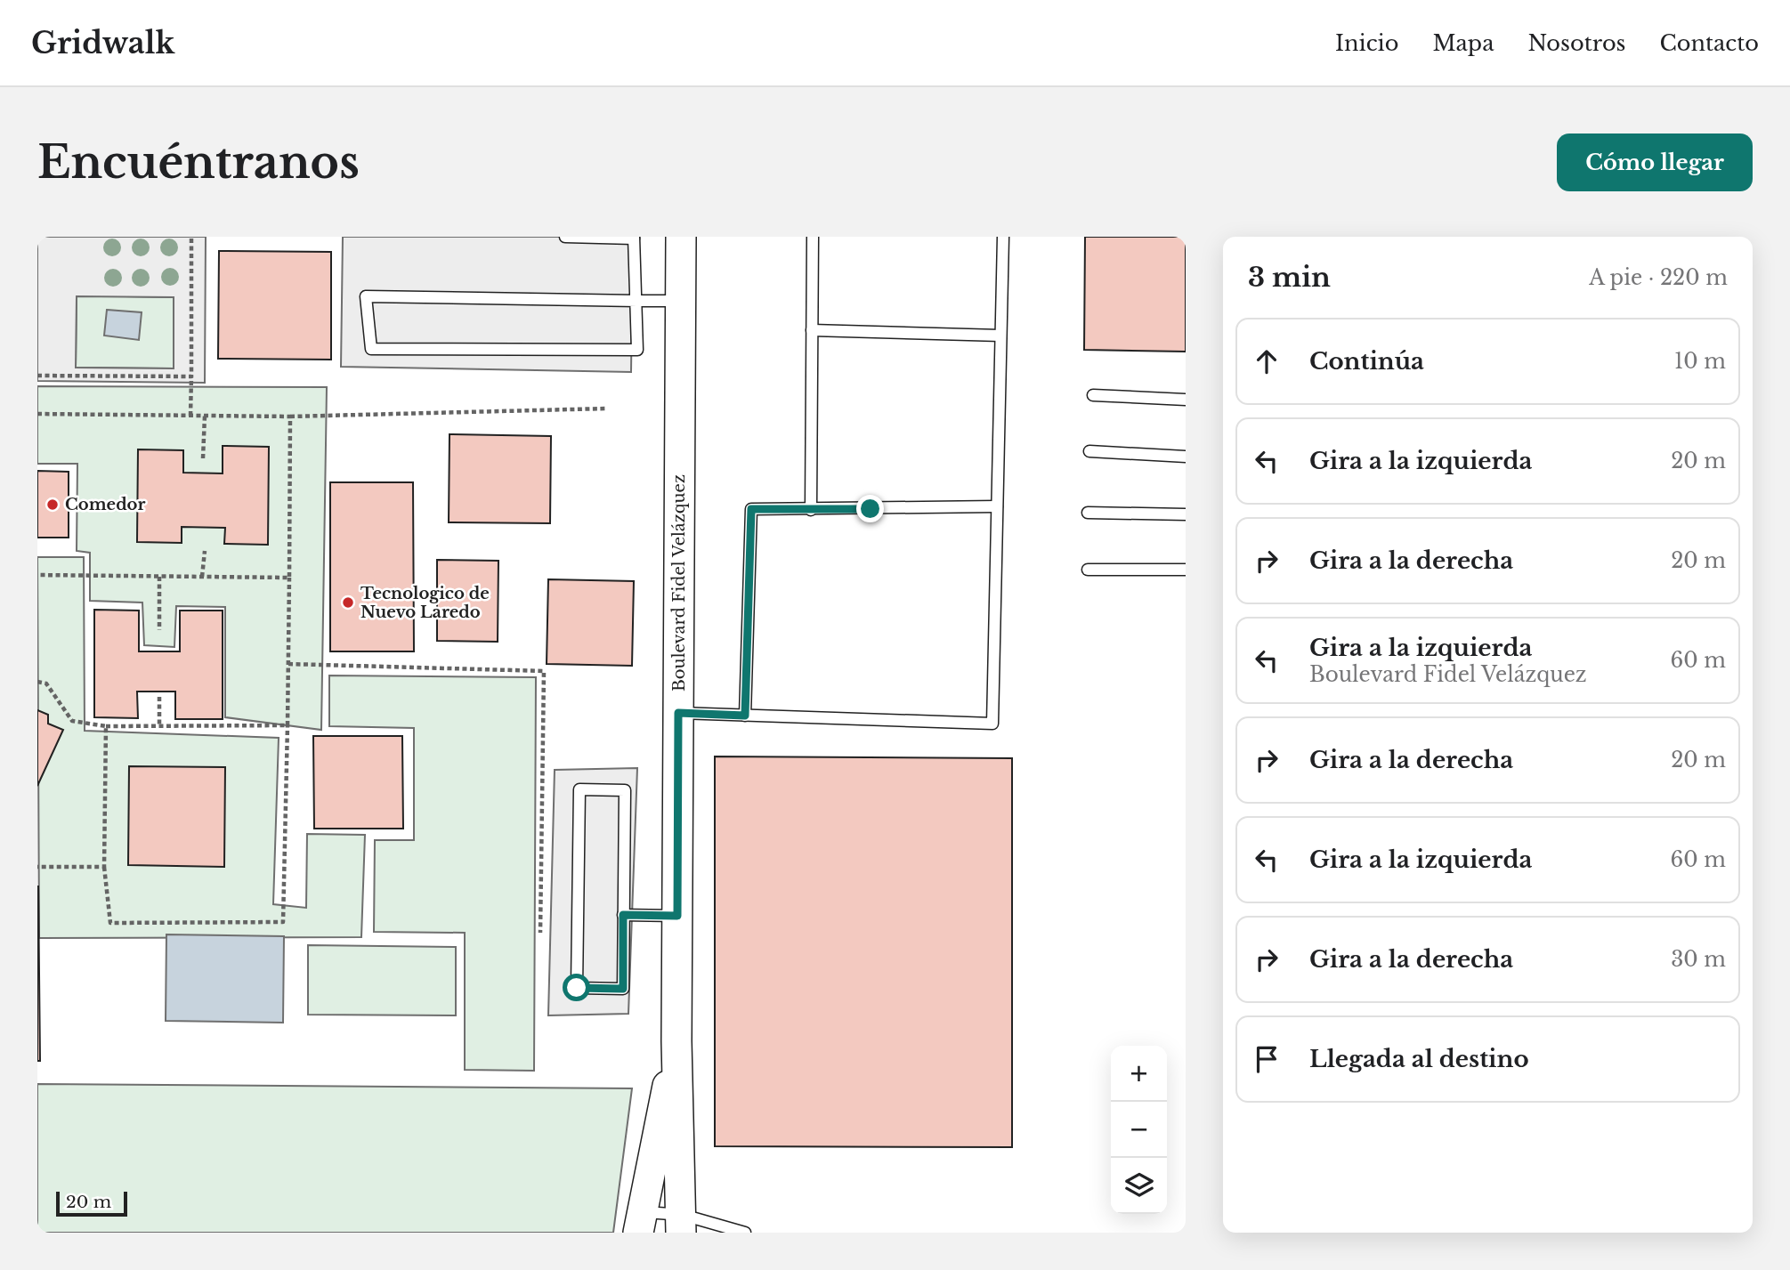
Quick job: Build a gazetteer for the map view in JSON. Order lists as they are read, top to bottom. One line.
{"streets":{"street":["Boulevard Fidel Velázquez"]},"places":["Comedor","Tecnologico de Nuevo Laredo"],"scale_bar":"20 m","page":{"header":"Gridwalk","nav":["Inicio","Mapa","Nosotros","Contacto"],"buttons":"Cómo llegar","title":"Encuéntranos","heading":["3 min","A pie · 220 m"],"list":[["Continúa","10 m"],["Gira a la izquierda","20 m"],["Gira a la derecha","20 m"],["Gira a la izquierda","Boulevard Fidel Velázquez","60 m"],["Gira a la derecha","20 m"],["Gira a la izquierda","60 m"],["Gira a la derecha","30 m"],"Llegada al destino"],"map_buttons":["+","−"],"scale":"20 m"}}
